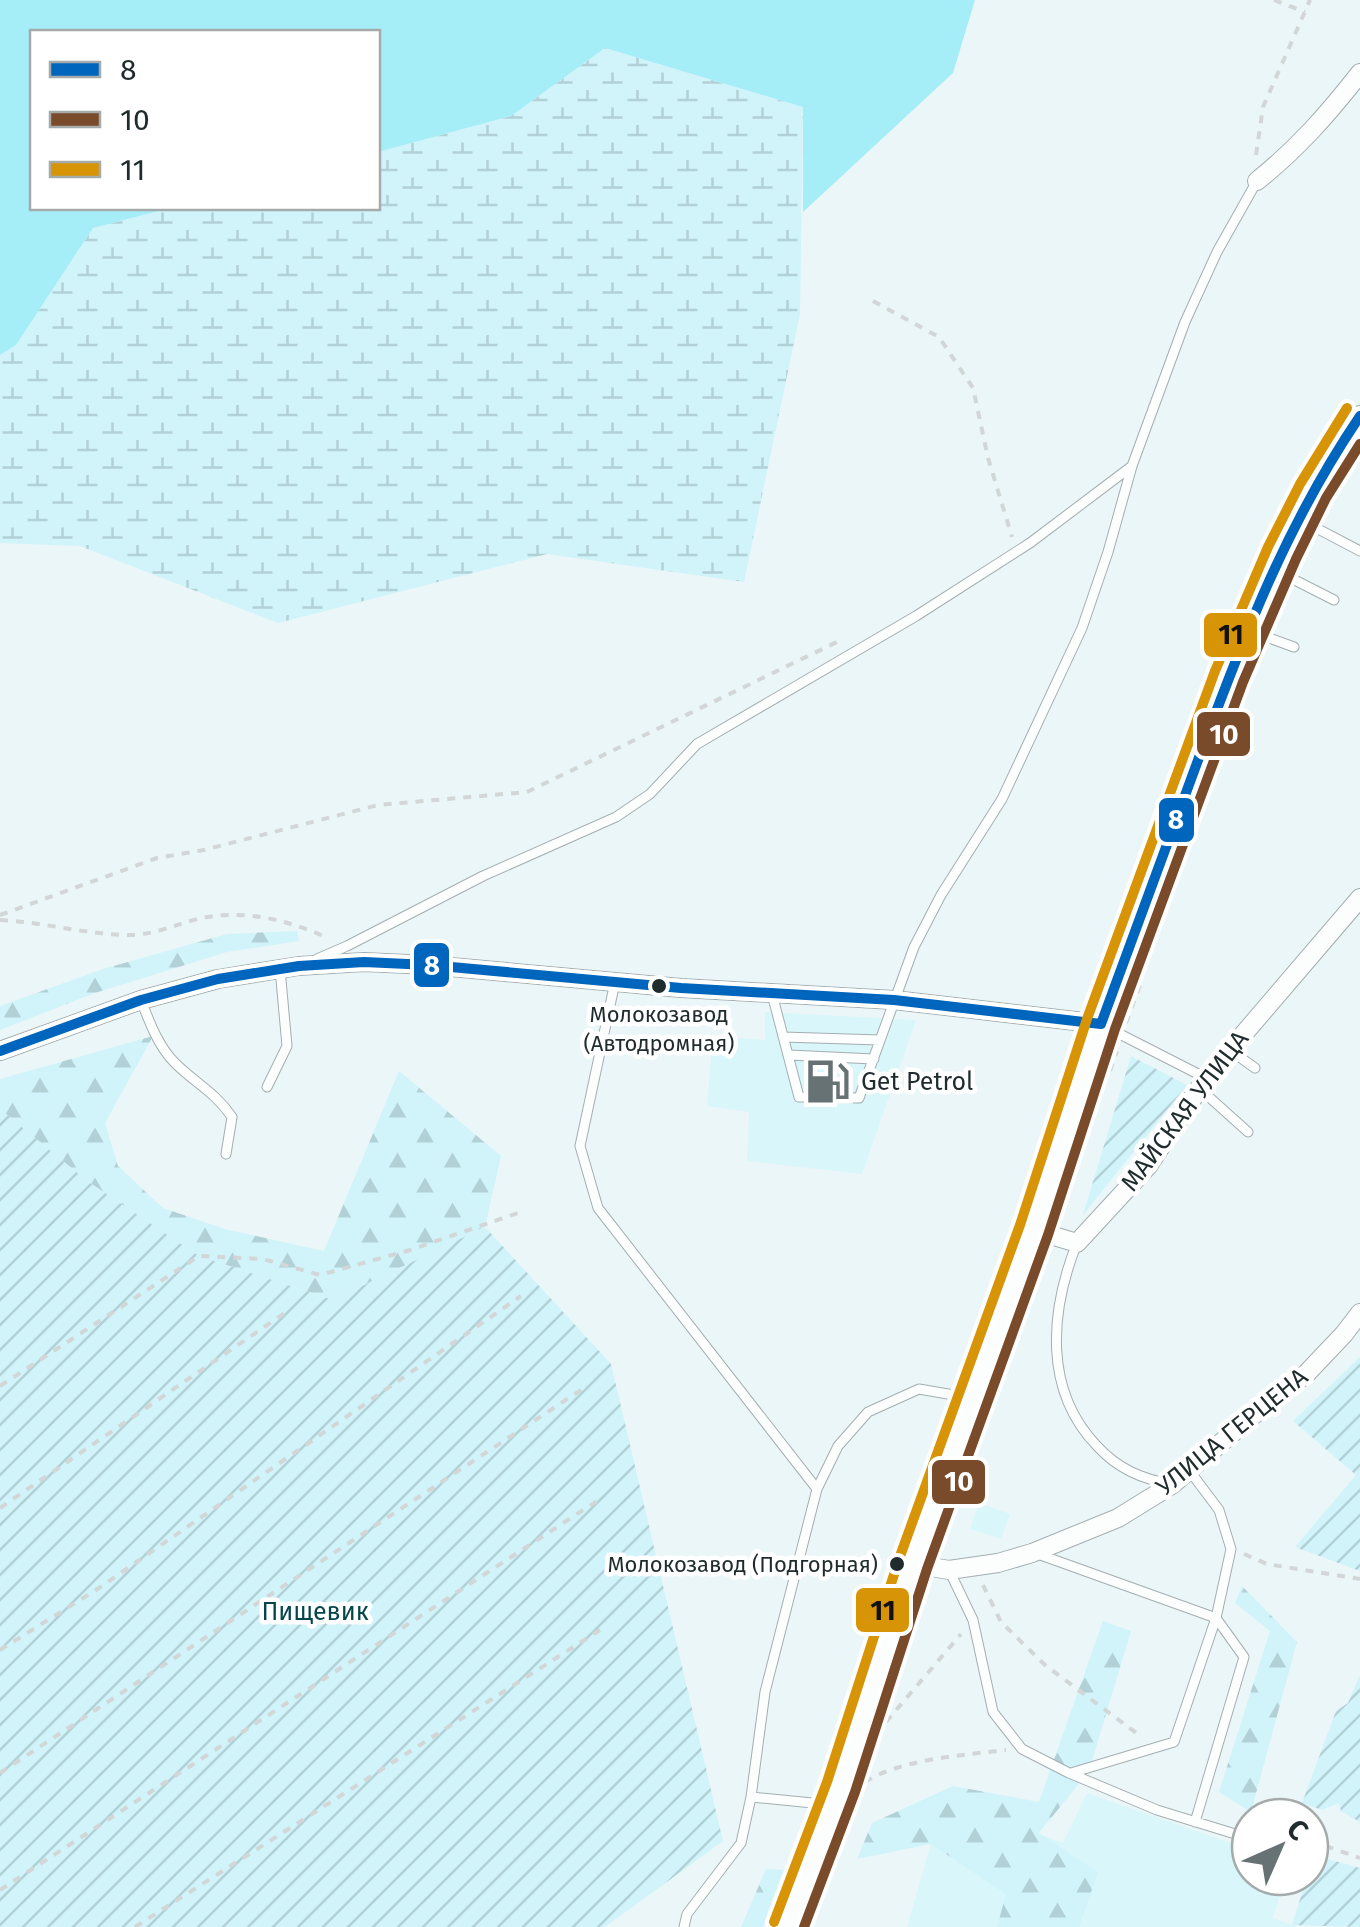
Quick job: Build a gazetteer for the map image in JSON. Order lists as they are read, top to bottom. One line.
{"streets":{"street":["МАЙСКАЯ УЛИЦА","УЛИЦА ГЕРЦЕНА"]},"parks":["Пищевик"],"places":{"other":["Молокозавод (Автодромная)","Молокозавод (Подгорная)"],"fuel station":["Get Petrol"]},"lines":["transit line 11","transit line 8","transit line 10"],"legend":["8","10","11"],"north":"top right"}
